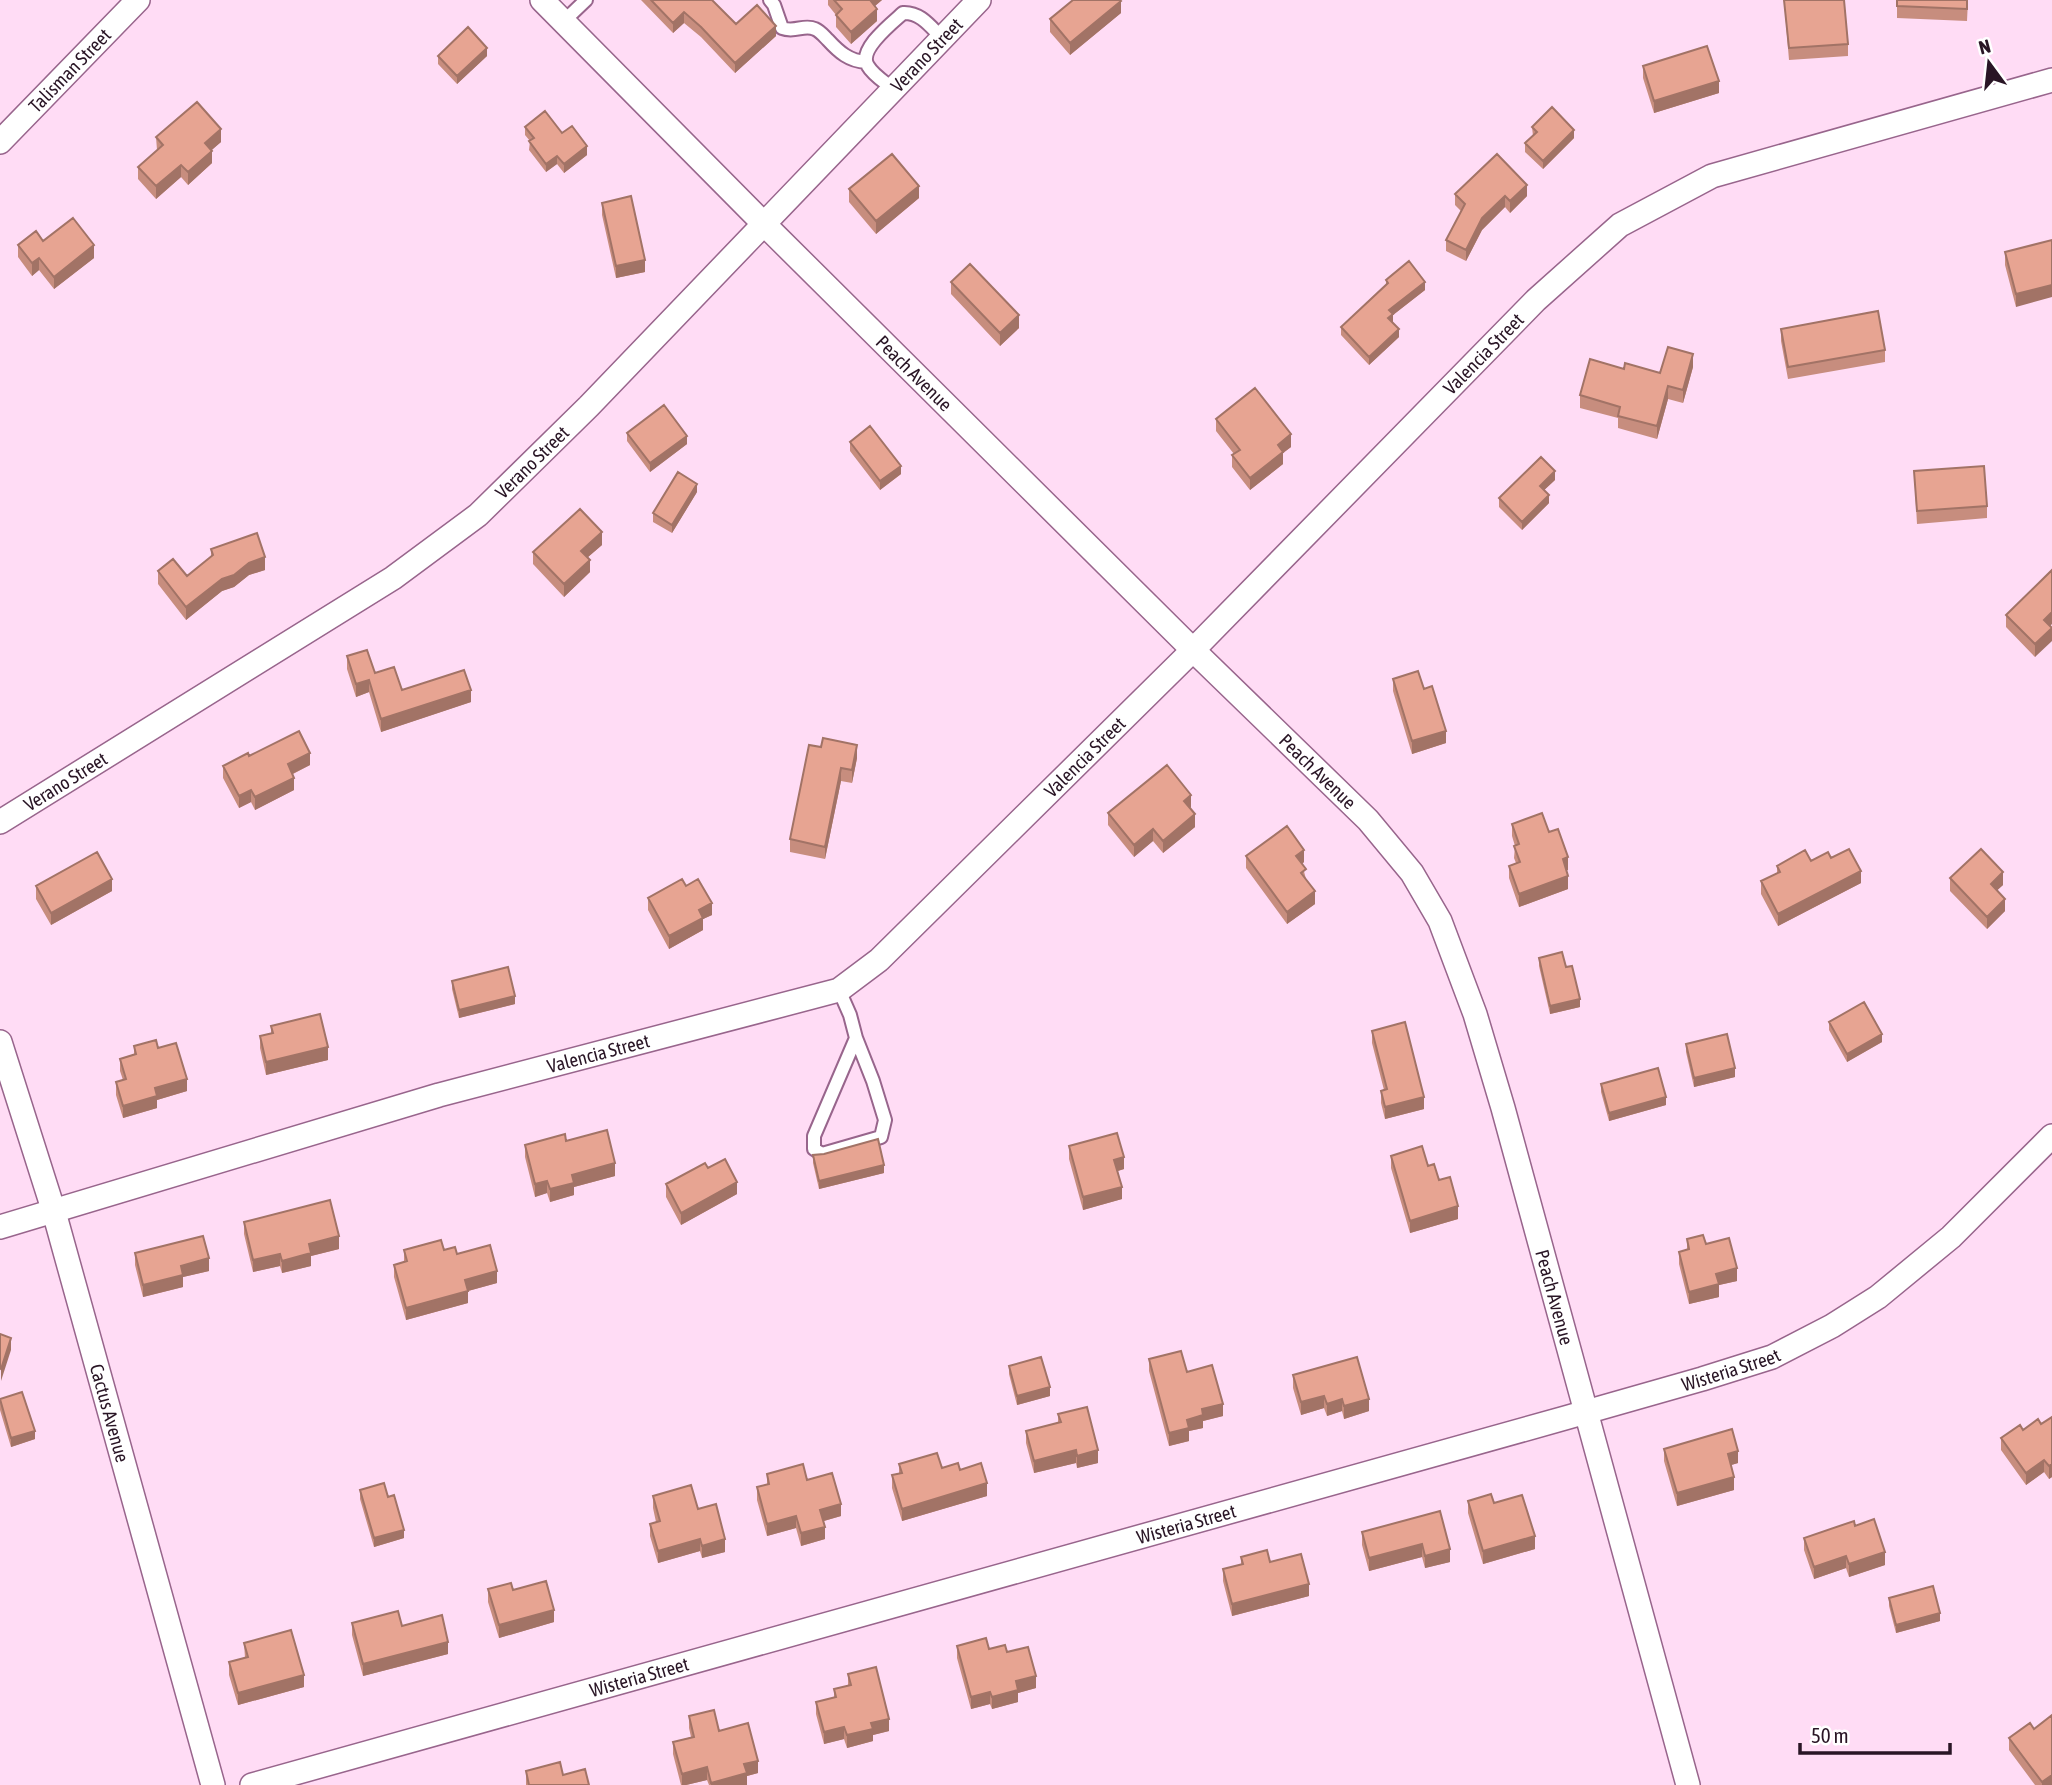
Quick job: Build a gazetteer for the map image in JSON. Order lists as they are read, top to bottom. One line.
{"streets":{"street":["Verano Street","Talisman Street","Valencia Street","Peach Avenue","Wisteria Street","Cactus Avenue"]},"crossings":[["Verano Street","Peach Avenue"],["Valencia Street","Peach Avenue"],["Valencia Street","Cactus Avenue"],["Peach Avenue","Wisteria Street"]],"scale_bar":"50 m","north":"top"}
